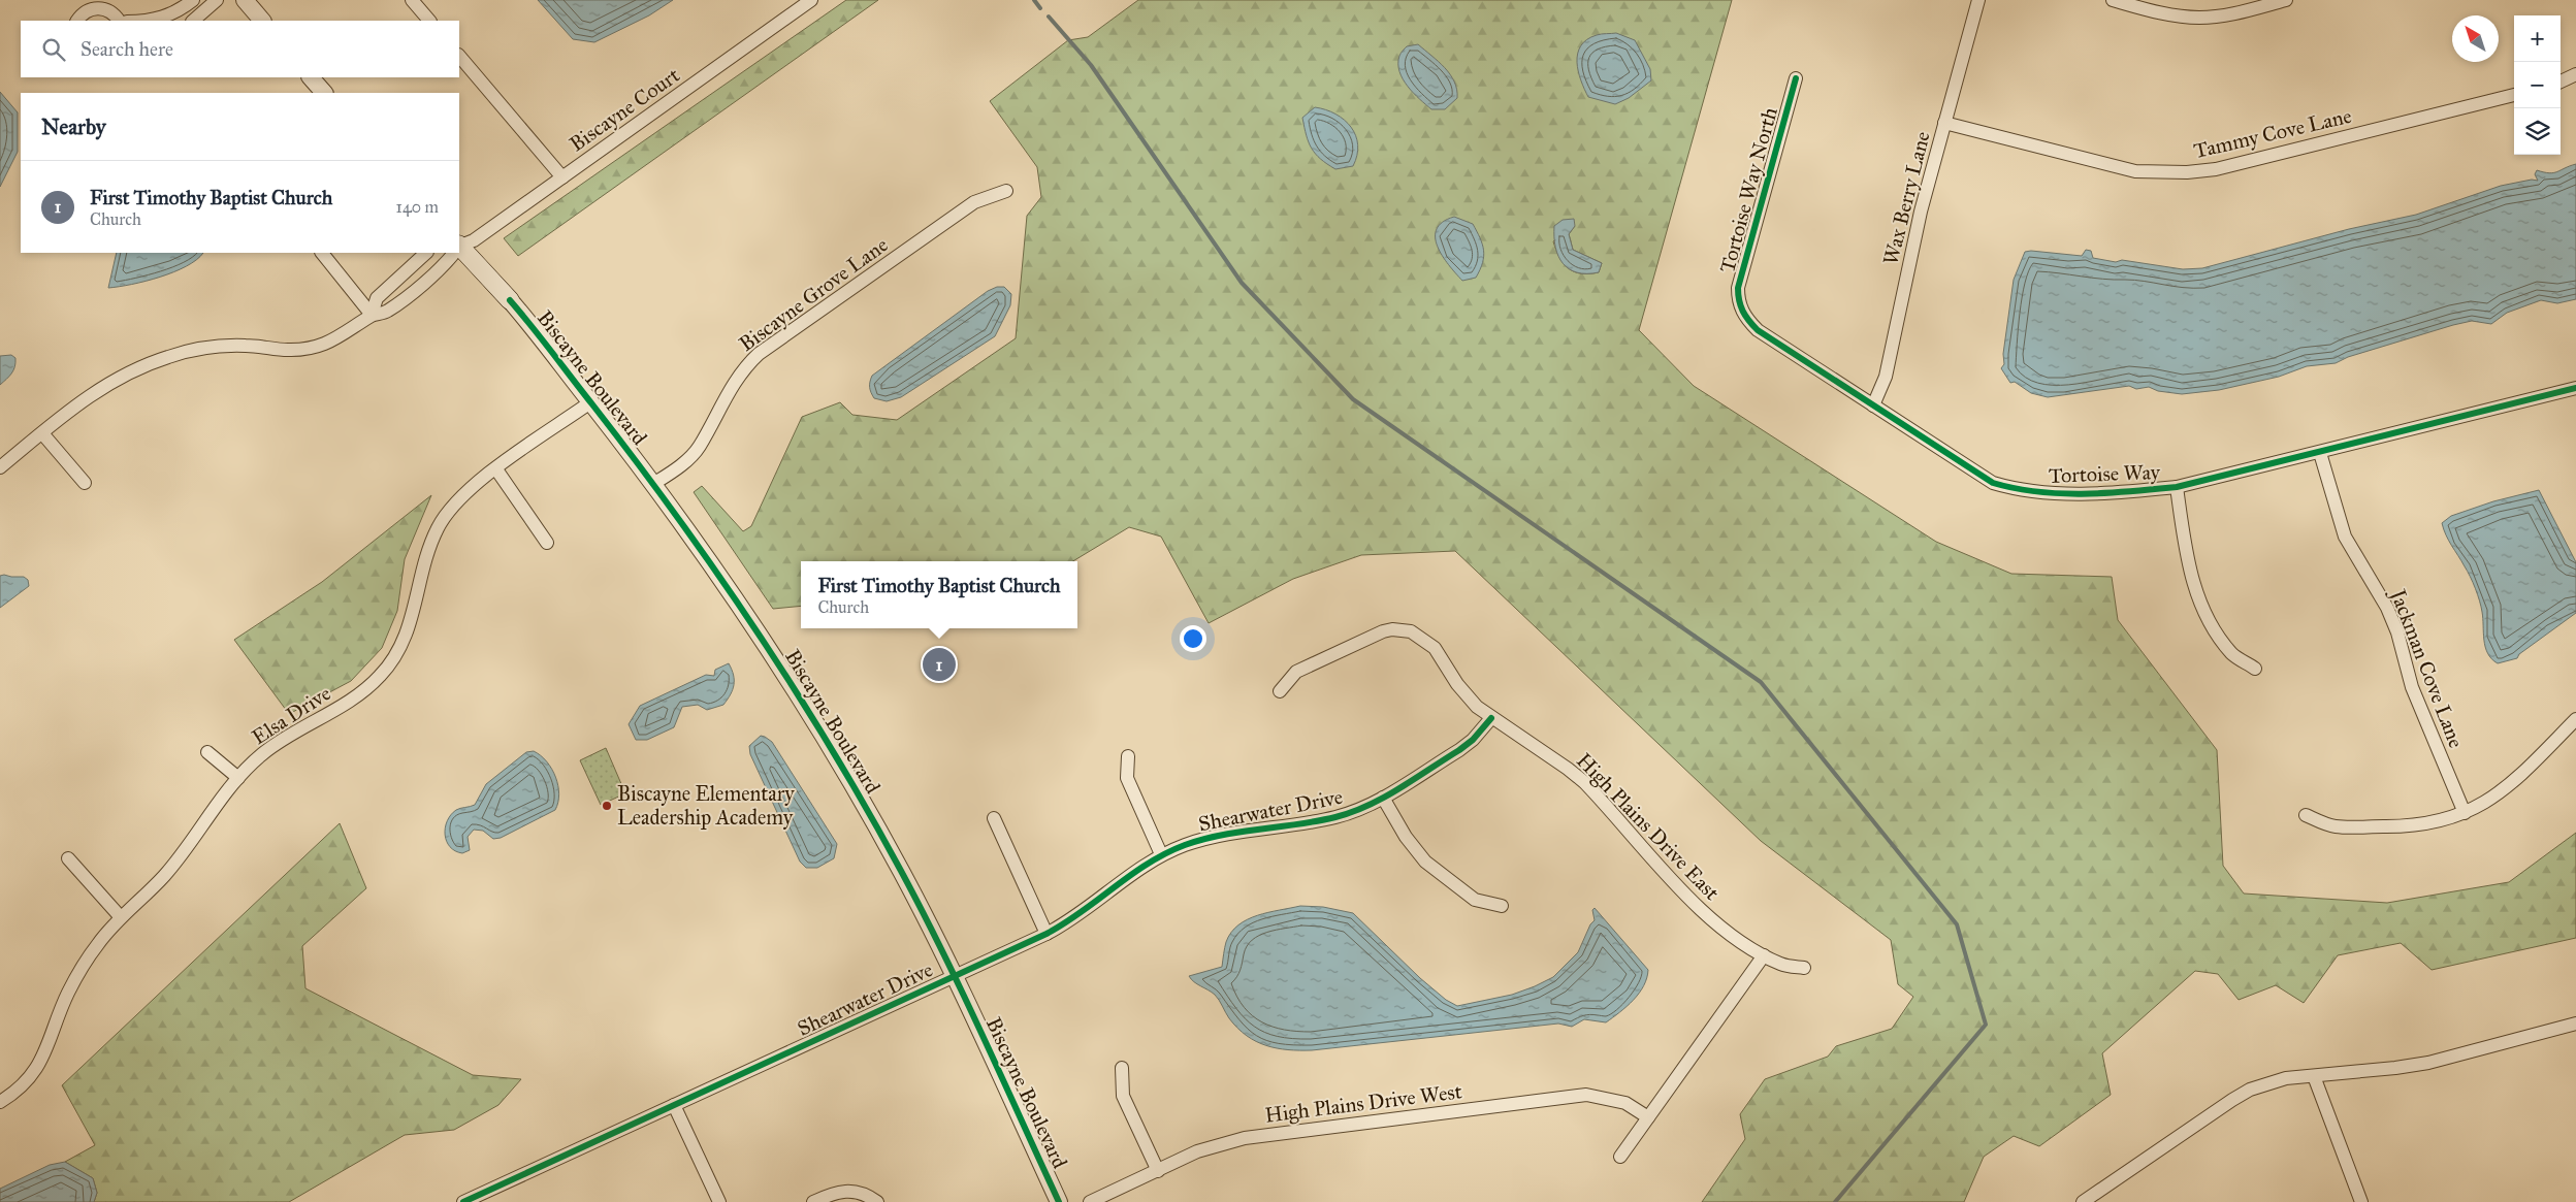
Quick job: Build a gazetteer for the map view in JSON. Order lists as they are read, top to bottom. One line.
{"streets":{"main road":["Biscayne Boulevard"],"street":["Biscayne Court","Tammy Cove Lane","Tortoise Way North","Wax Berry Lane","Biscayne Grove Lane","Tortoise Way","Jackman Cove Lane","Elsa Drive","Shearwater Drive","High Plains Drive East","High Plains Drive West"]},"crossings":[["Tammy Cove Lane","Wax Berry Lane"],["Tortoise Way North","Tortoise Way"],["Wax Berry Lane","Tortoise Way"],["Biscayne Grove Lane","Biscayne Boulevard"],["Biscayne Boulevard","Elsa Drive"],["Biscayne Boulevard","Shearwater Drive"],["Tortoise Way","Jackman Cove Lane"],["Shearwater Drive","High Plains Drive East"]],"places":["Biscayne Elementary Leadership Academy"],"north":"top left","page":{"map_buttons":["+","−"],"search":"Search here","heading":"Nearby","list":[{"mark":"1","name":"First Timothy Baptist Church","note":"Church","value":"140 m"}],"popup":["First Timothy Baptist Church","Church"],"pins":"1"}}
